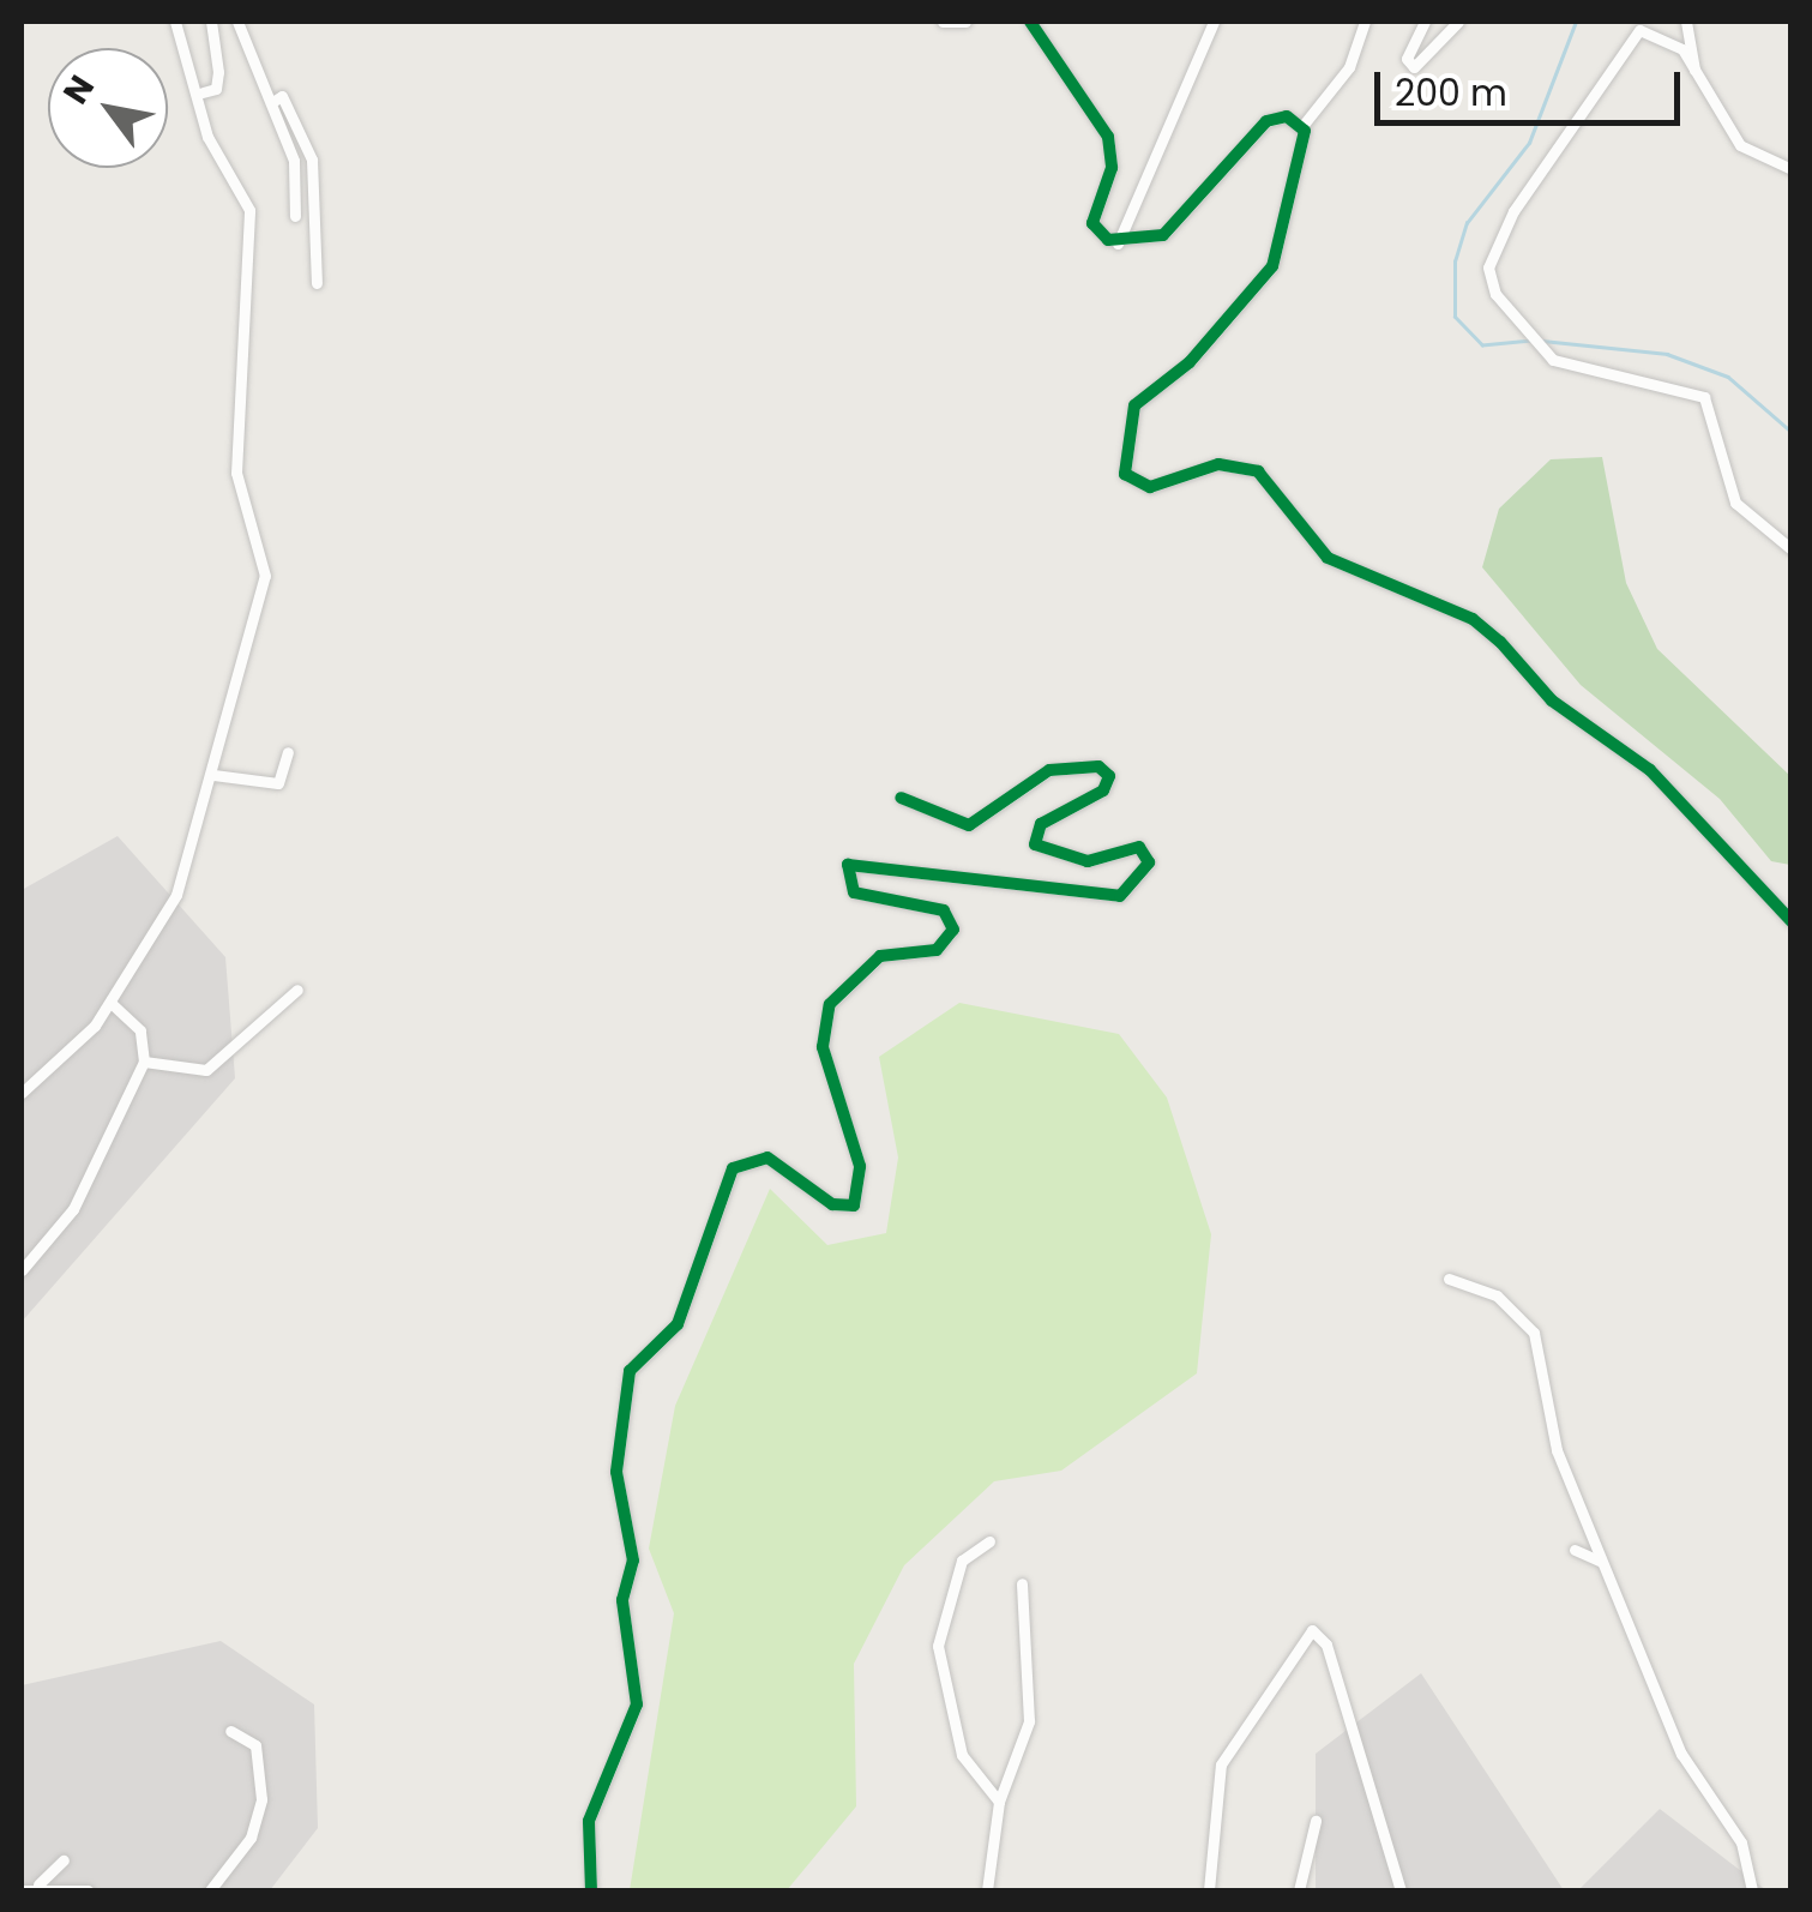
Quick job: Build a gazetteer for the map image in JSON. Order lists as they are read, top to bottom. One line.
{"scale_bar":"200 m","north":"top left"}
